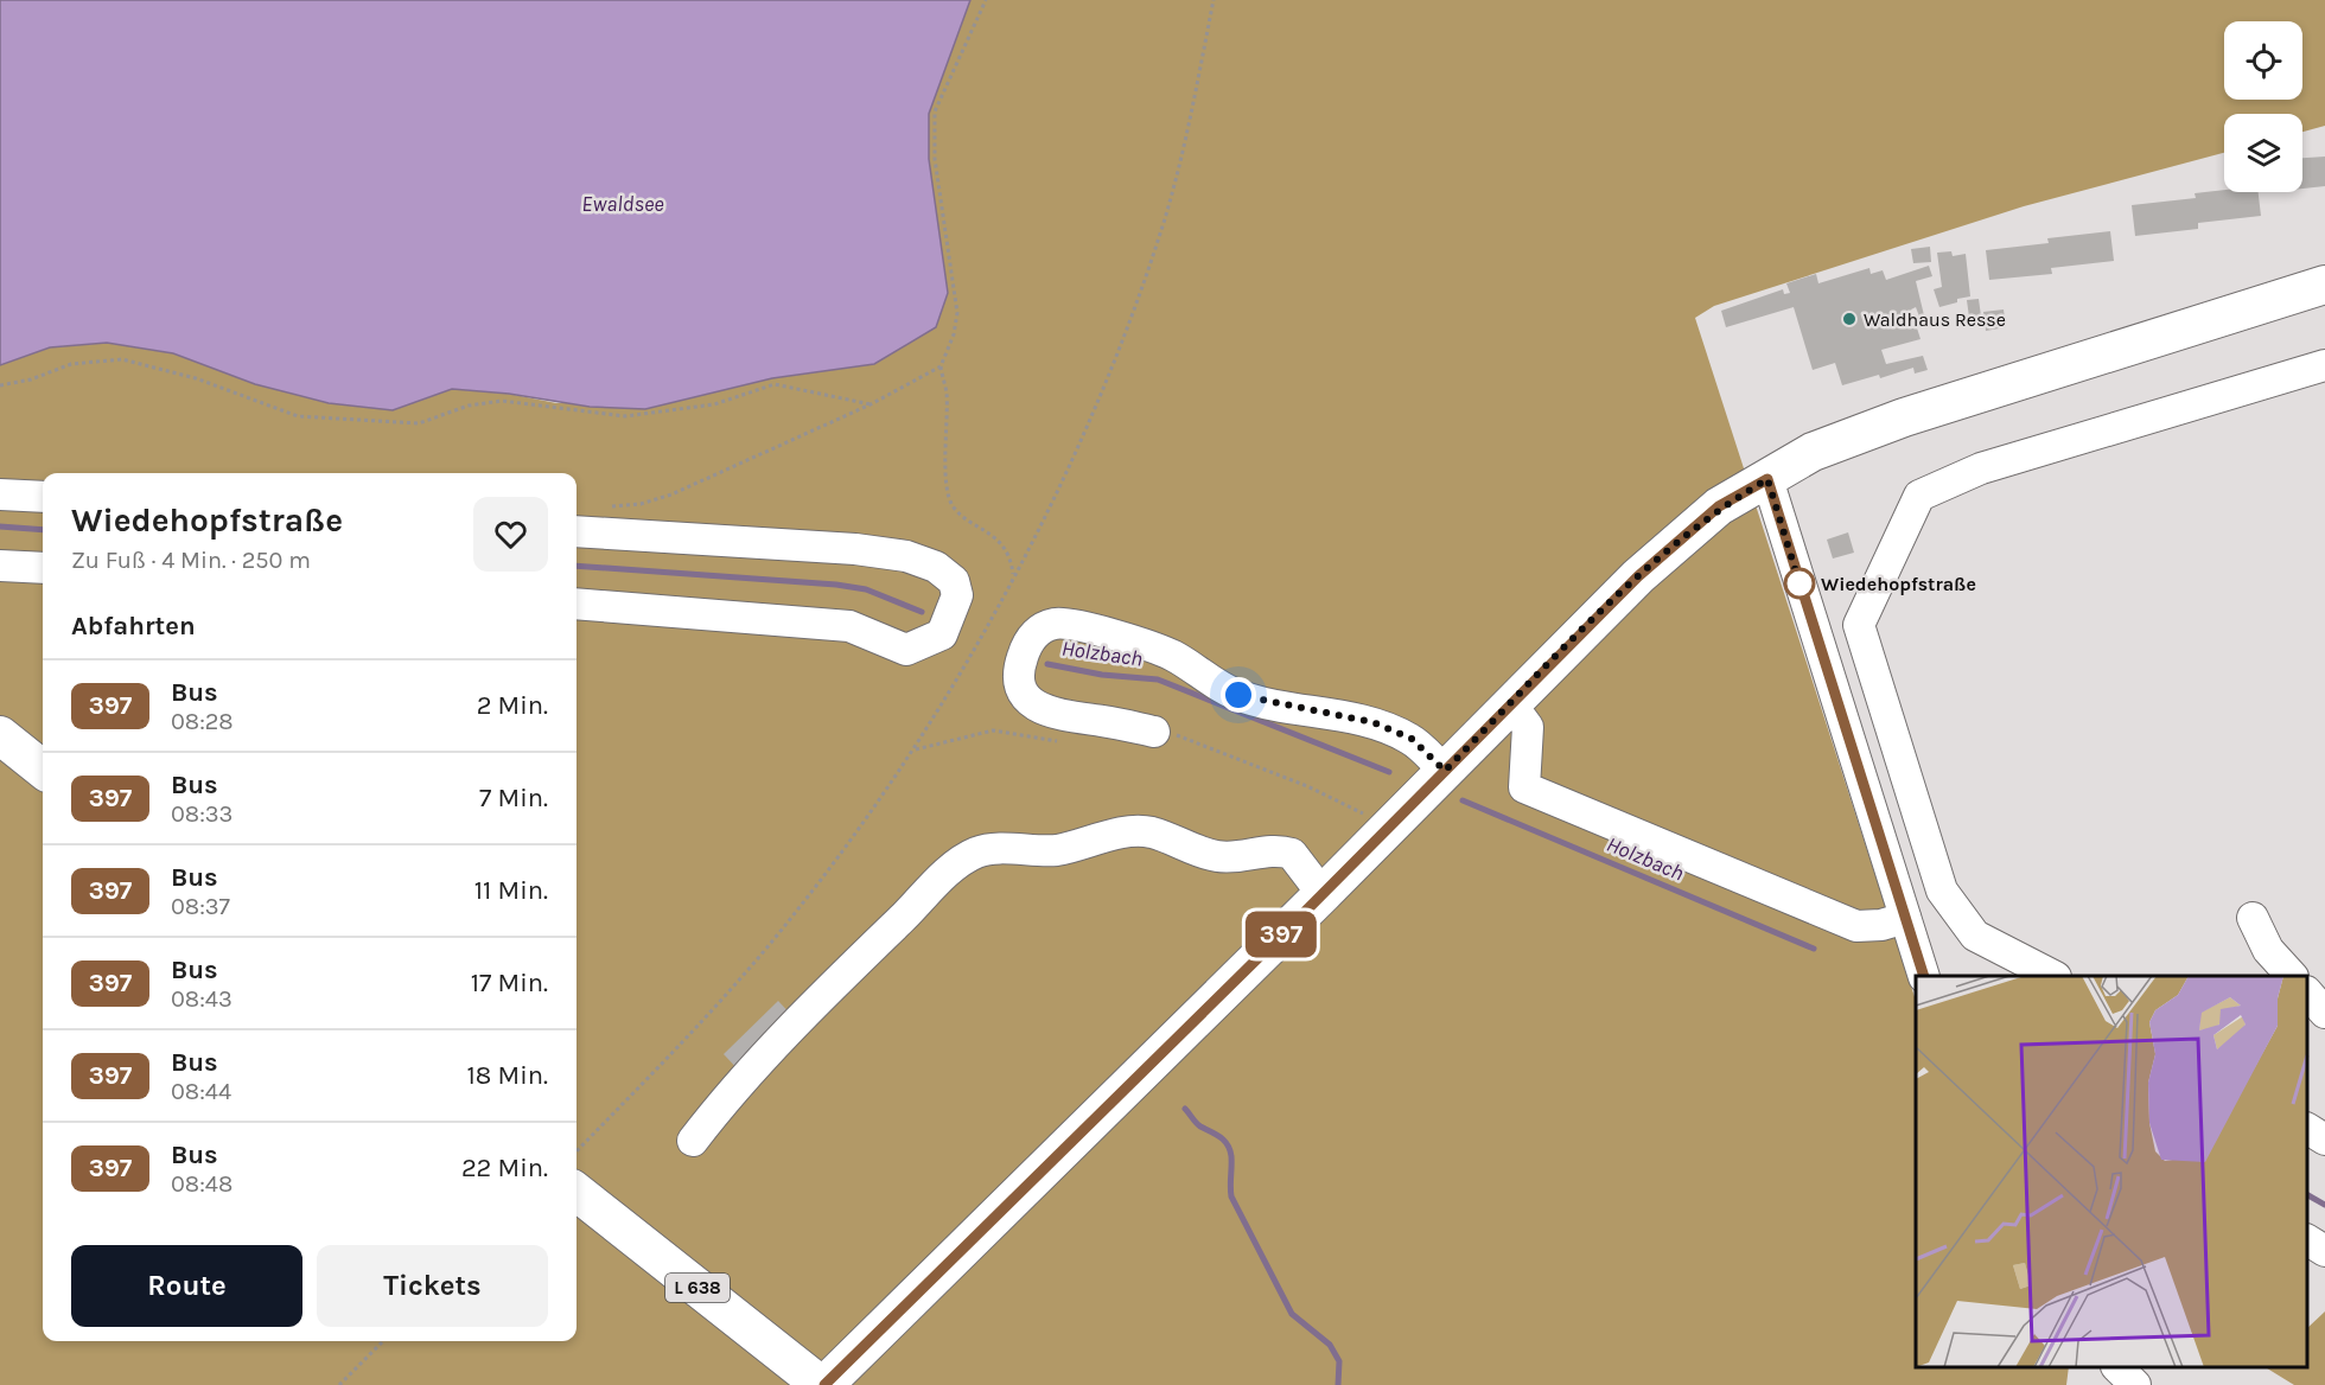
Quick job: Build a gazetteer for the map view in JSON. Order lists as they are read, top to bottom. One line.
{"streets":{"main road":["L 638"]},"water":["Ewaldsee","Holzbach"],"places":["Waldhaus Resse","Wiedehopfstraße"],"lines":["bus line 397"],"page":{"on_map":"397","heading":[["Wiedehopfstraße","Zu Fuß · 4 Min. · 250 m"],"Abfahrten"],"list":[{"mark":"397","name":"Bus","note":"08:28","value":"2 Min."},{"mark":"397","name":"Bus","note":"08:33","value":"7 Min."},{"mark":"397","name":"Bus","note":"08:37","value":"11 Min."},{"mark":"397","name":"Bus","note":"08:43","value":"17 Min."},{"mark":"397","name":"Bus","note":"08:44","value":"18 Min."},{"mark":"397","name":"Bus","note":"08:48","value":"22 Min."}],"buttons":["Route","Tickets"]}}
